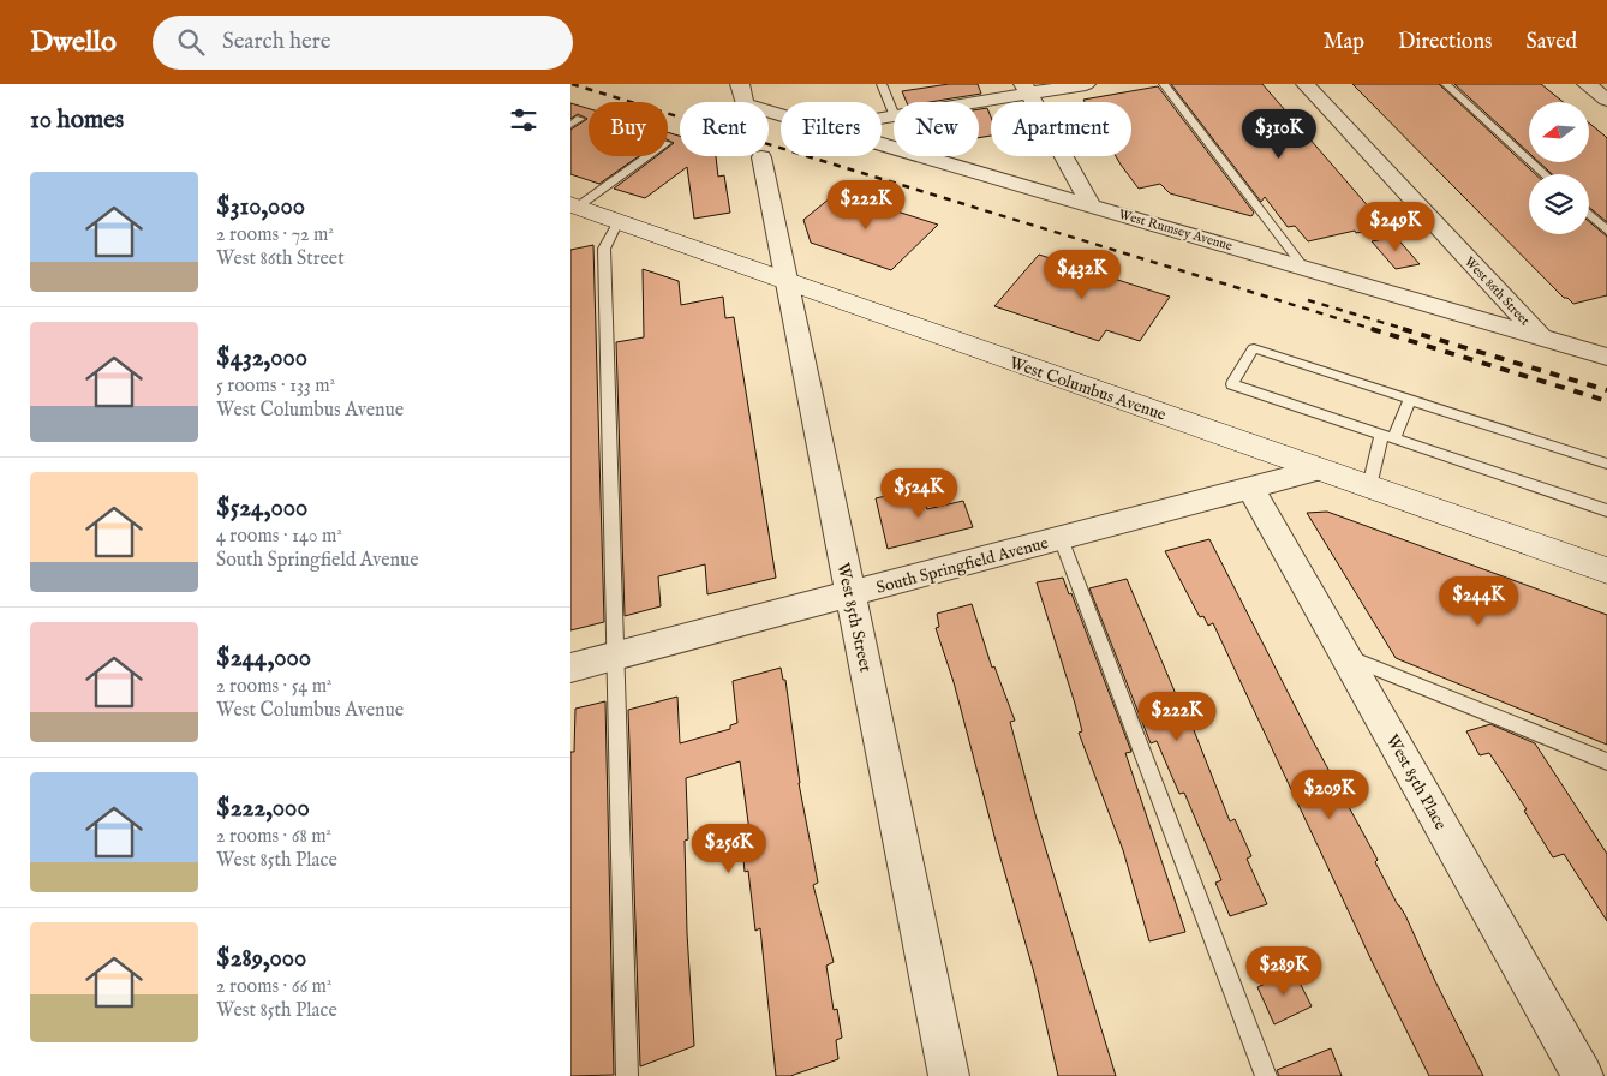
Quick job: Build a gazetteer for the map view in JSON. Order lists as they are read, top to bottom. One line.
{"streets":{"main road":["West Columbus Avenue"],"street":["West Rumsey Avenue","West 86th Street","South Springfield Avenue","West 85th Street","West 85th Place"]},"crossings":[["West Rumsey Avenue","West 86th Street"],["West Columbus Avenue","South Springfield Avenue"],["West Columbus Avenue","West 85th Street"],["South Springfield Avenue","West 85th Street"],["South Springfield Avenue","West 85th Place"]],"north":"left","page":{"header":"Dwello","search":"Search here","nav":["Map","Directions","Saved"],"heading":"10 homes","chip":["Buy","Rent","Filters","New","Apartment"],"price":["$310K","$222K","$249K","$432K","$524K","$244K","$222K","$209K","$256K","$289K"],"list":[{"name":"$310,000","note":"2 rooms · 72 m² · West 86th Street"},{"name":"$432,000","note":"5 rooms · 133 m² · West Columbus Avenue"},{"name":"$524,000","note":"4 rooms · 140 m² · South Springfield Avenue"},{"name":"$244,000","note":"2 rooms · 54 m² · West Columbus Avenue"},{"name":"$222,000","note":"2 rooms · 68 m² · West 85th Place"},{"name":"$289,000","note":"2 rooms · 66 m² · West 85th Place"}]}}
